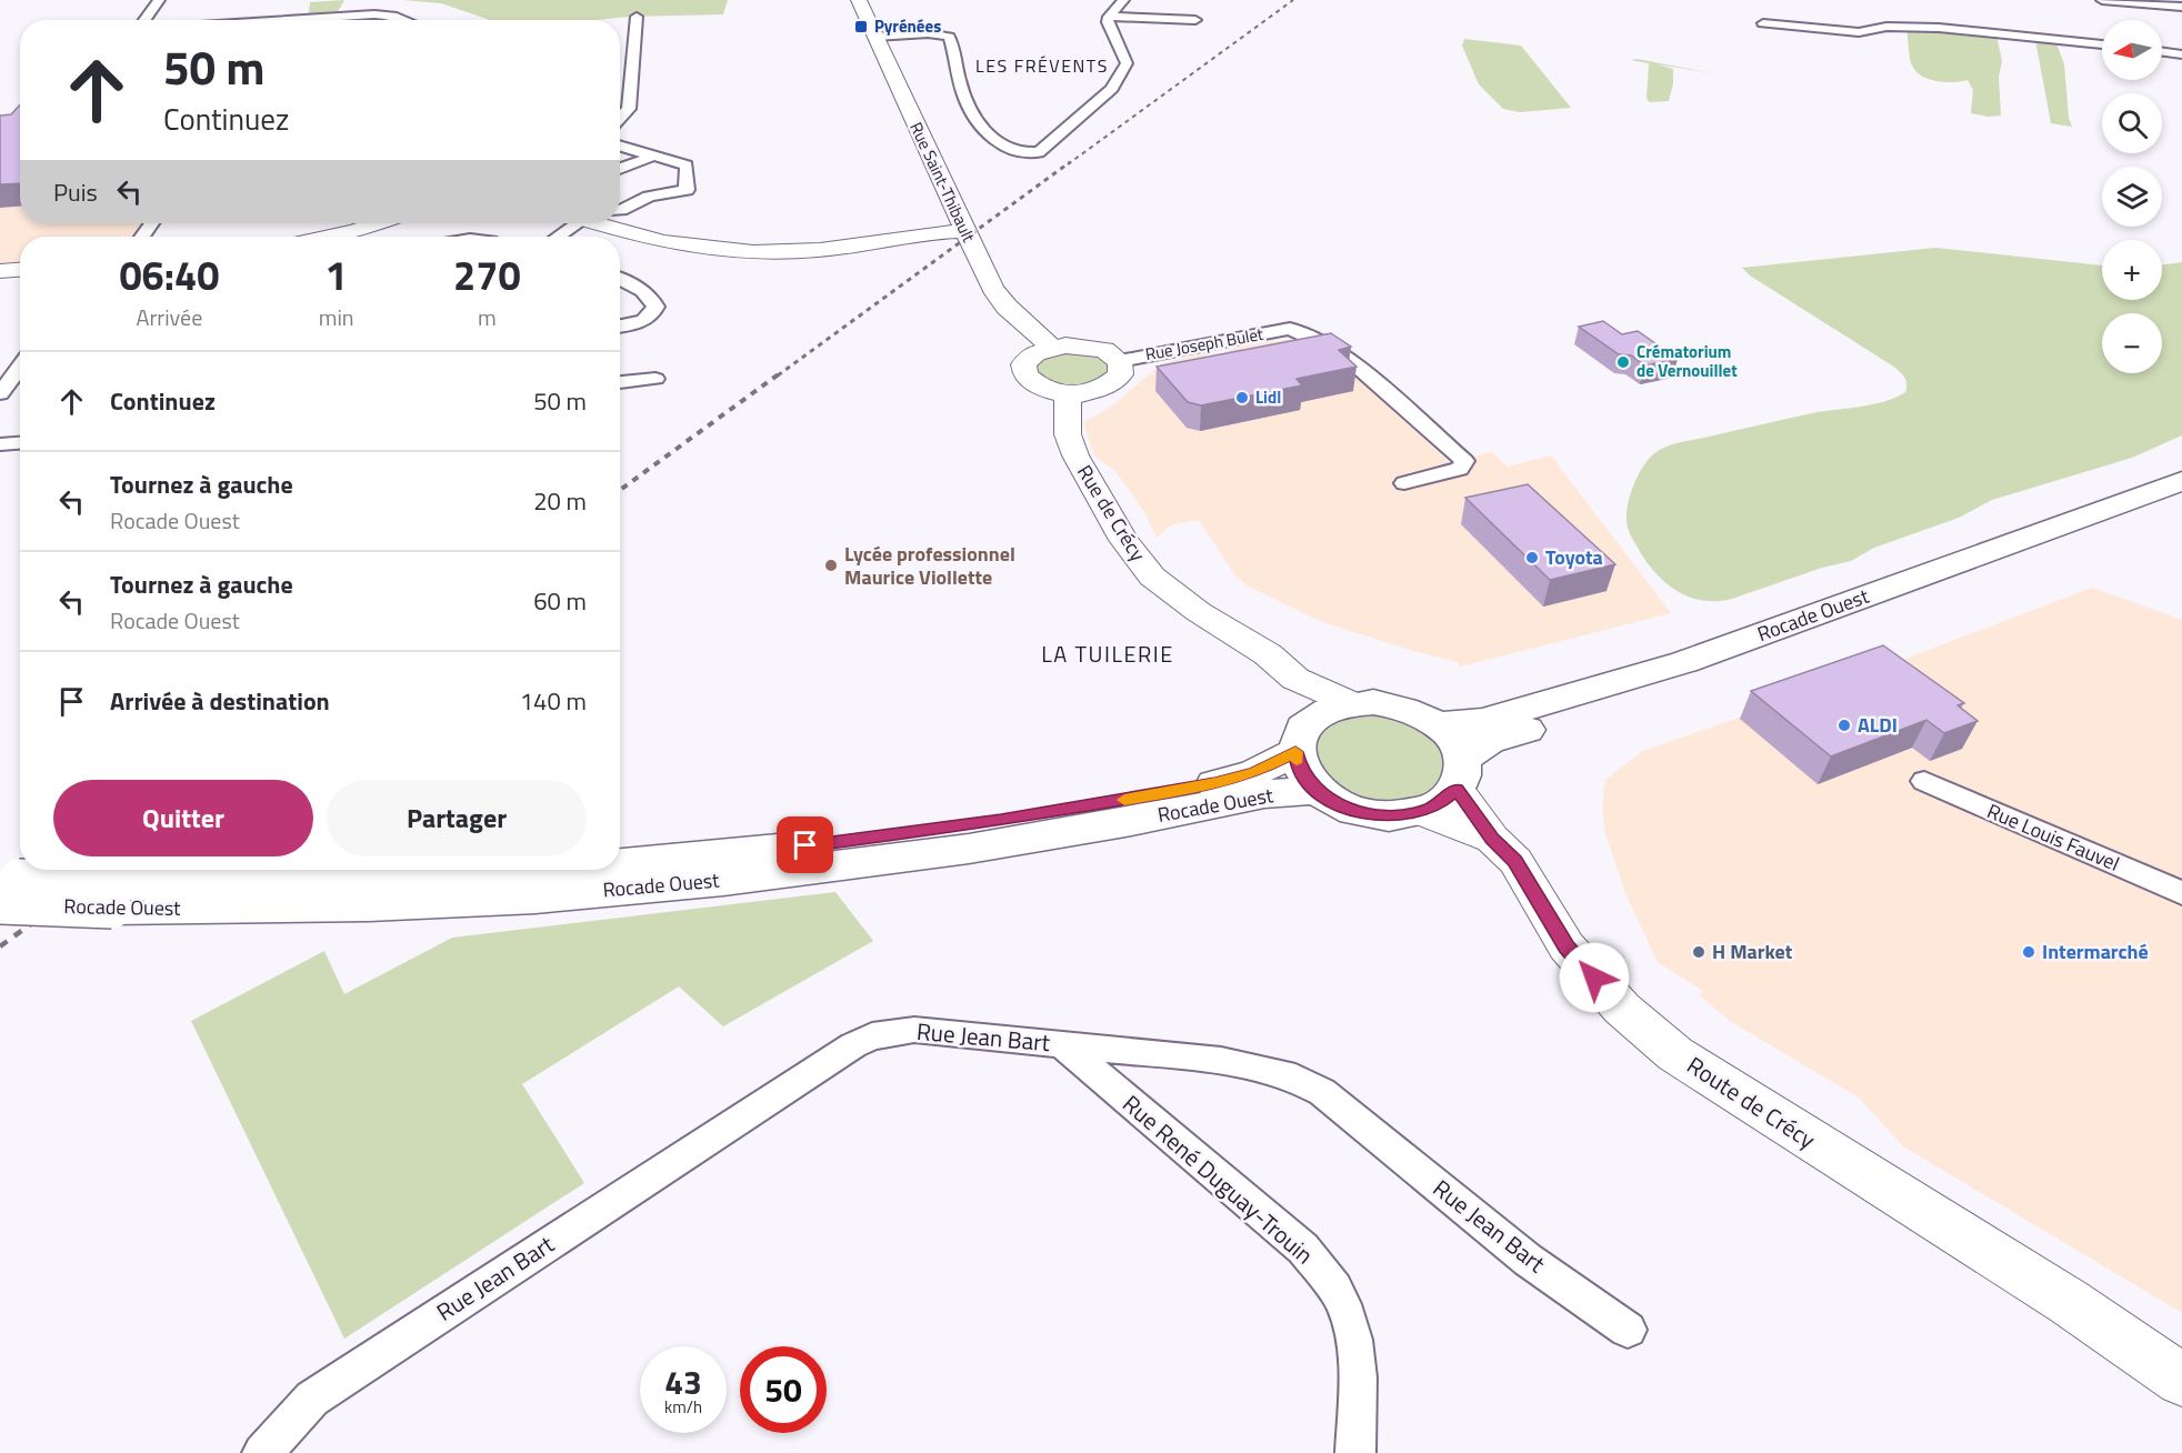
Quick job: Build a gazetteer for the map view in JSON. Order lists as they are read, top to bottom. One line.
{"streets":{"main road":["Rue Saint-Thibault","Rue de Crécy","Rocade Ouest","Route de Crécy"],"street":["Rue Joseph Bulet","Rue Louis Fauvel","Rue Jean Bart","Rue René Duguay-Trouin"]},"crossings":[["Rue de Crécy","Rocade Ouest"],["Rue Jean Bart","Rue René Duguay-Trouin"]],"districts":["LES FRÉVENTS","LA TUILERIE"],"places":{"transit":["Pyrénées"],"other":["Crématorium de Vernouillet","Lidl","Toyota","Lycée professionnel Maurice Viollette","ALDI","H Market","Intermarché"]},"north":"left","page":{"map_buttons":["+","−"],"turn":["50 m","Continuez"],"then":"Puis","eta":["06:40","Arrivée","1","min","270","m"],"list":[{"name":"Continuez","value":"50 m"},{"name":"Tournez à gauche","note":"Rocade Ouest","value":"20 m"},{"name":"Tournez à gauche","note":"Rocade Ouest","value":"60 m"},{"name":"Arrivée à destination","value":"140 m"}],"buttons":["Quitter","Partager"],"speed":"43 km/h","limit":"50"}}
